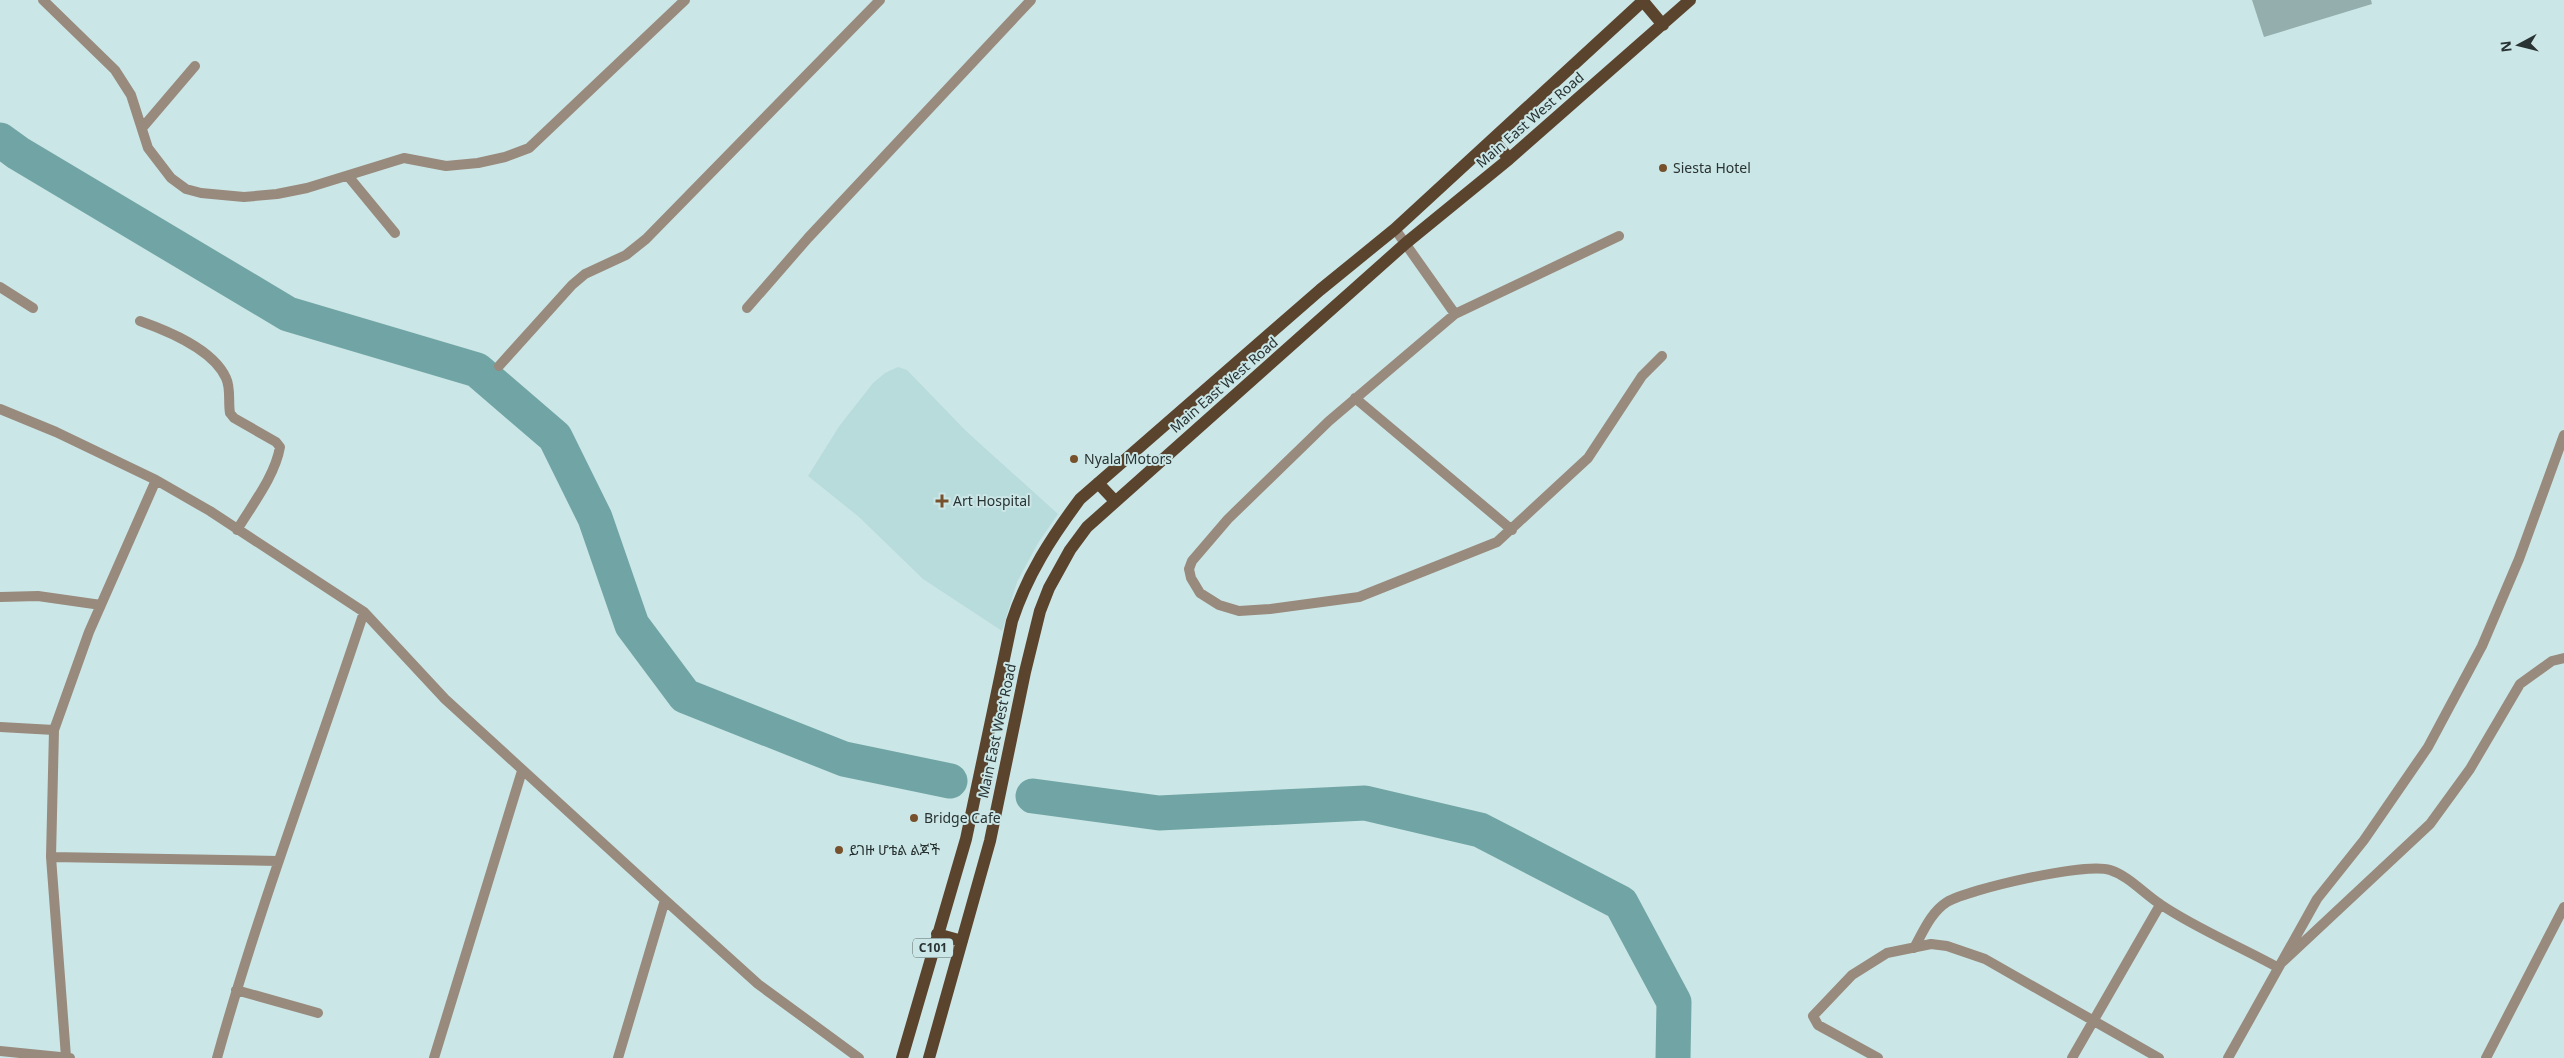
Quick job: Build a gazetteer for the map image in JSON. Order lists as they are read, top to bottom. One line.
{"streets":{"main road":["Main East West Road","C101"]},"places":{"other":["Siesta Hotel","Nyala Motors","Bridge Cafe","ይገዙ ሆቴል ልጆች"],"health":["Art Hospital"]},"north":"left"}
